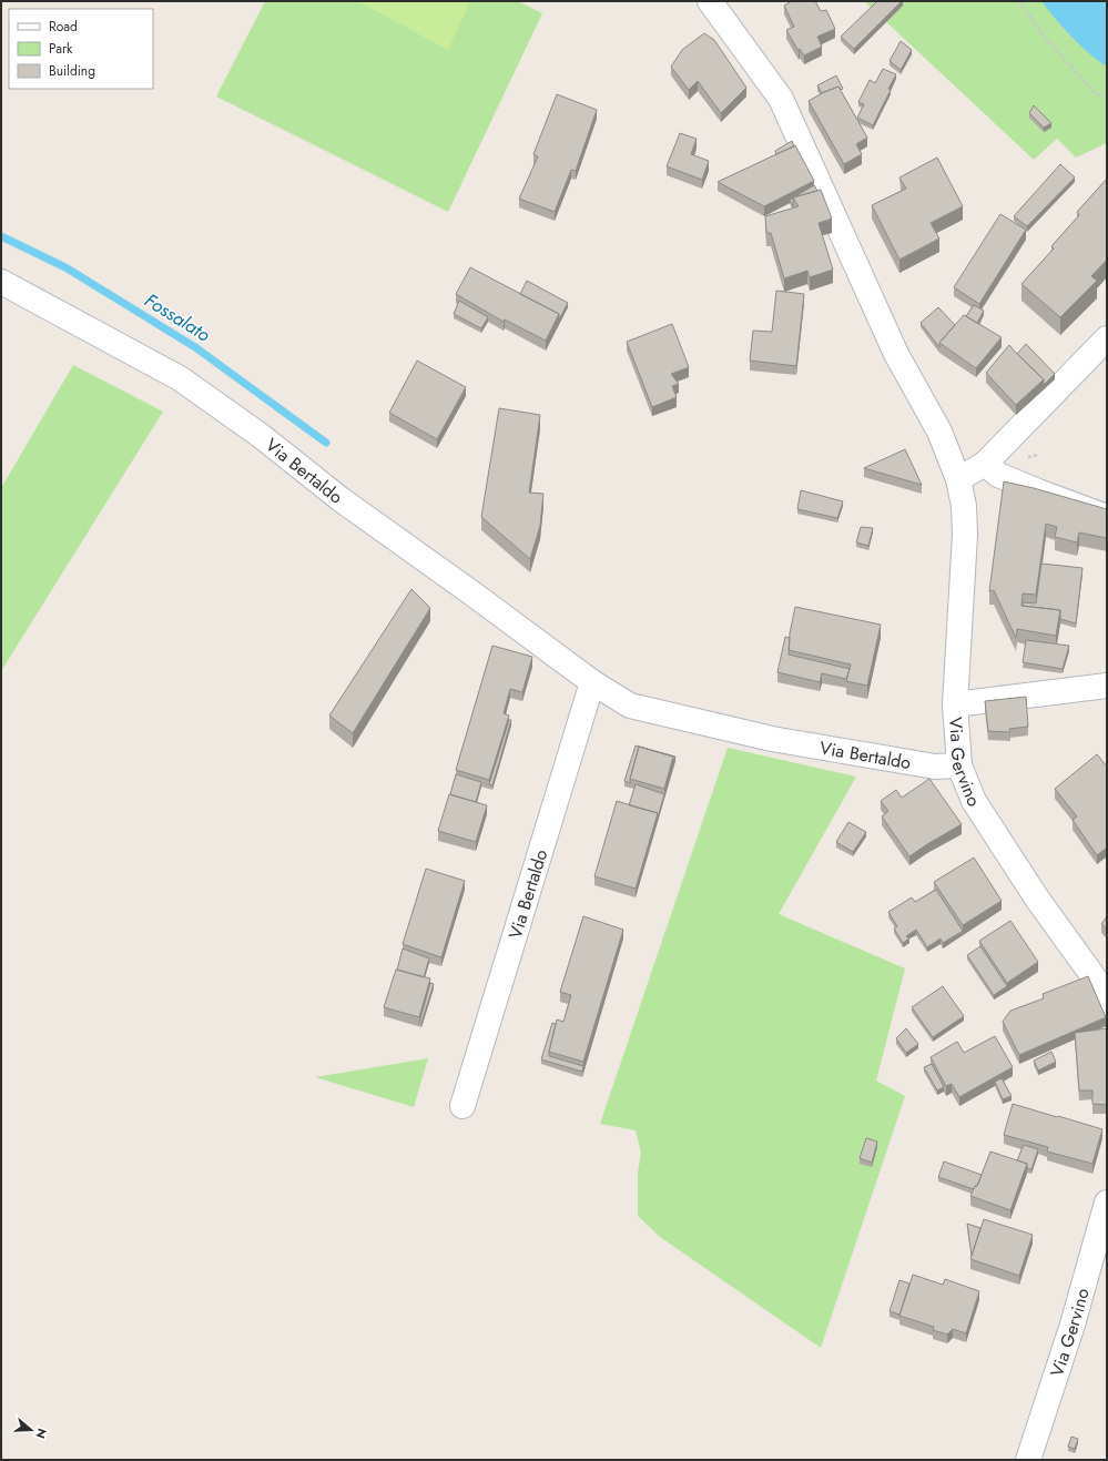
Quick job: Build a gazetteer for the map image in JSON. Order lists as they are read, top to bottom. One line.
{"streets":{"street":["Via Bertaldo","Via Gervino"]},"crossings":[["Via Bertaldo","Via Gervino"]],"water":["Fossalato"],"legend":["Road","Park","Building"],"north":"right"}
